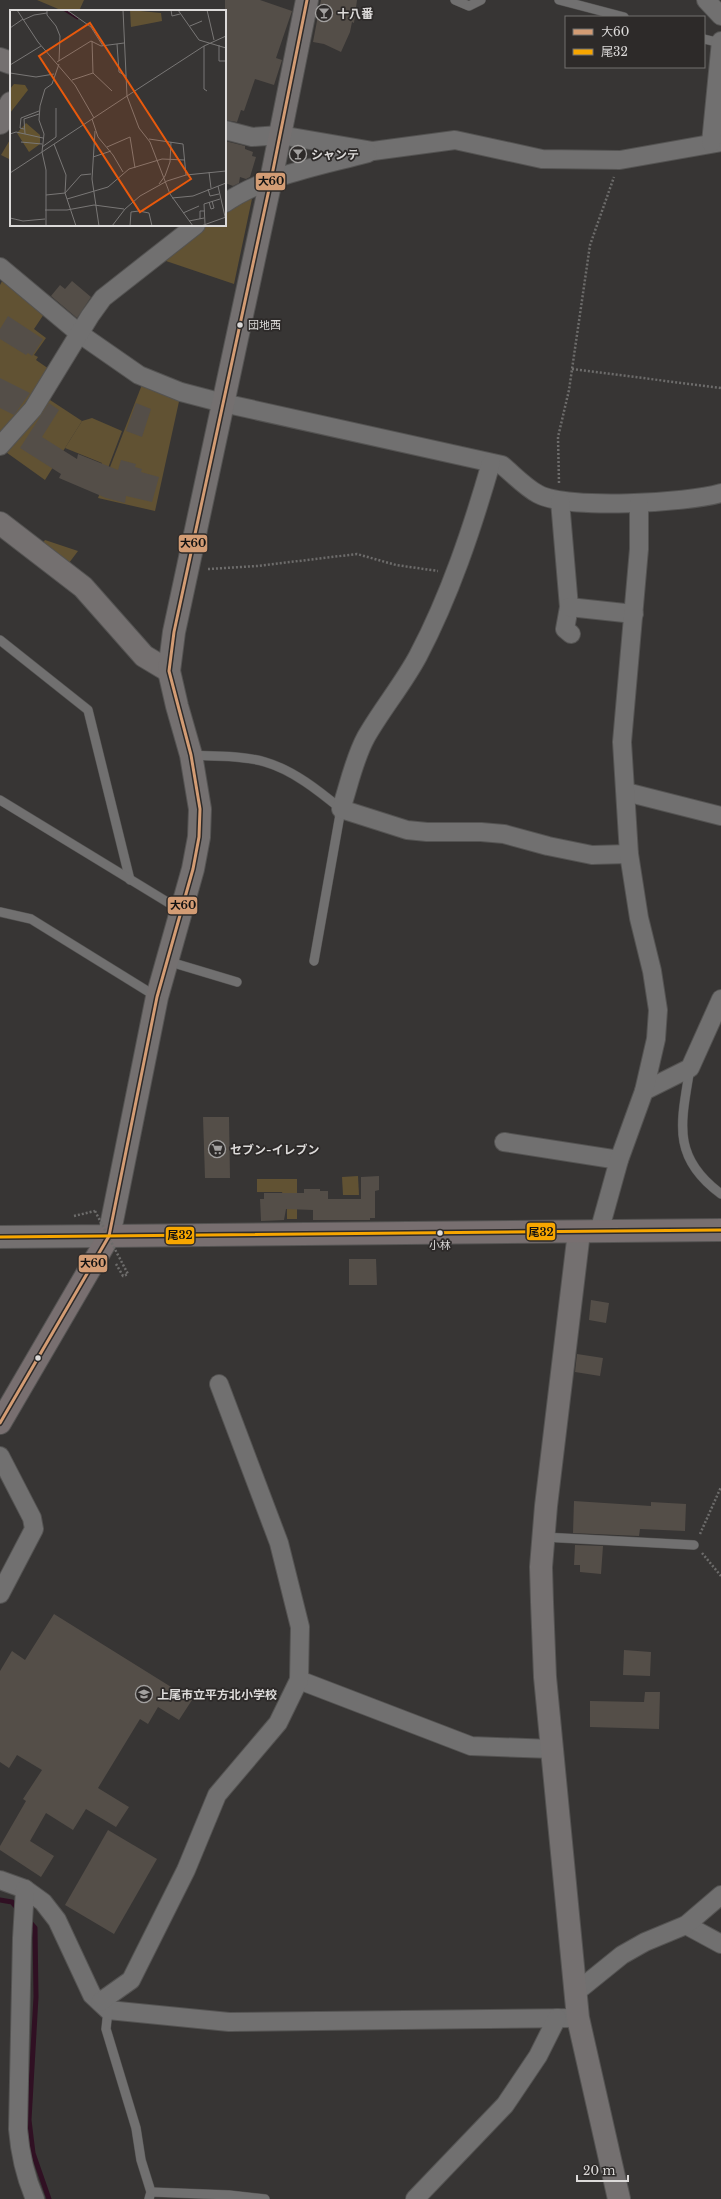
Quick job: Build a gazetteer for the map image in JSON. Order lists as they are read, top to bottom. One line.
{"places":{"bar":["十八番","シャンテ"],"other":["団地西","小林"],"supermarket":["セブン-イレブン"],"school or university":["上尾市立平方北小学校"]},"lines":["transit line 大60","transit line 尾32"],"legend":["大60","尾32"],"scale_bar":"20 m"}
